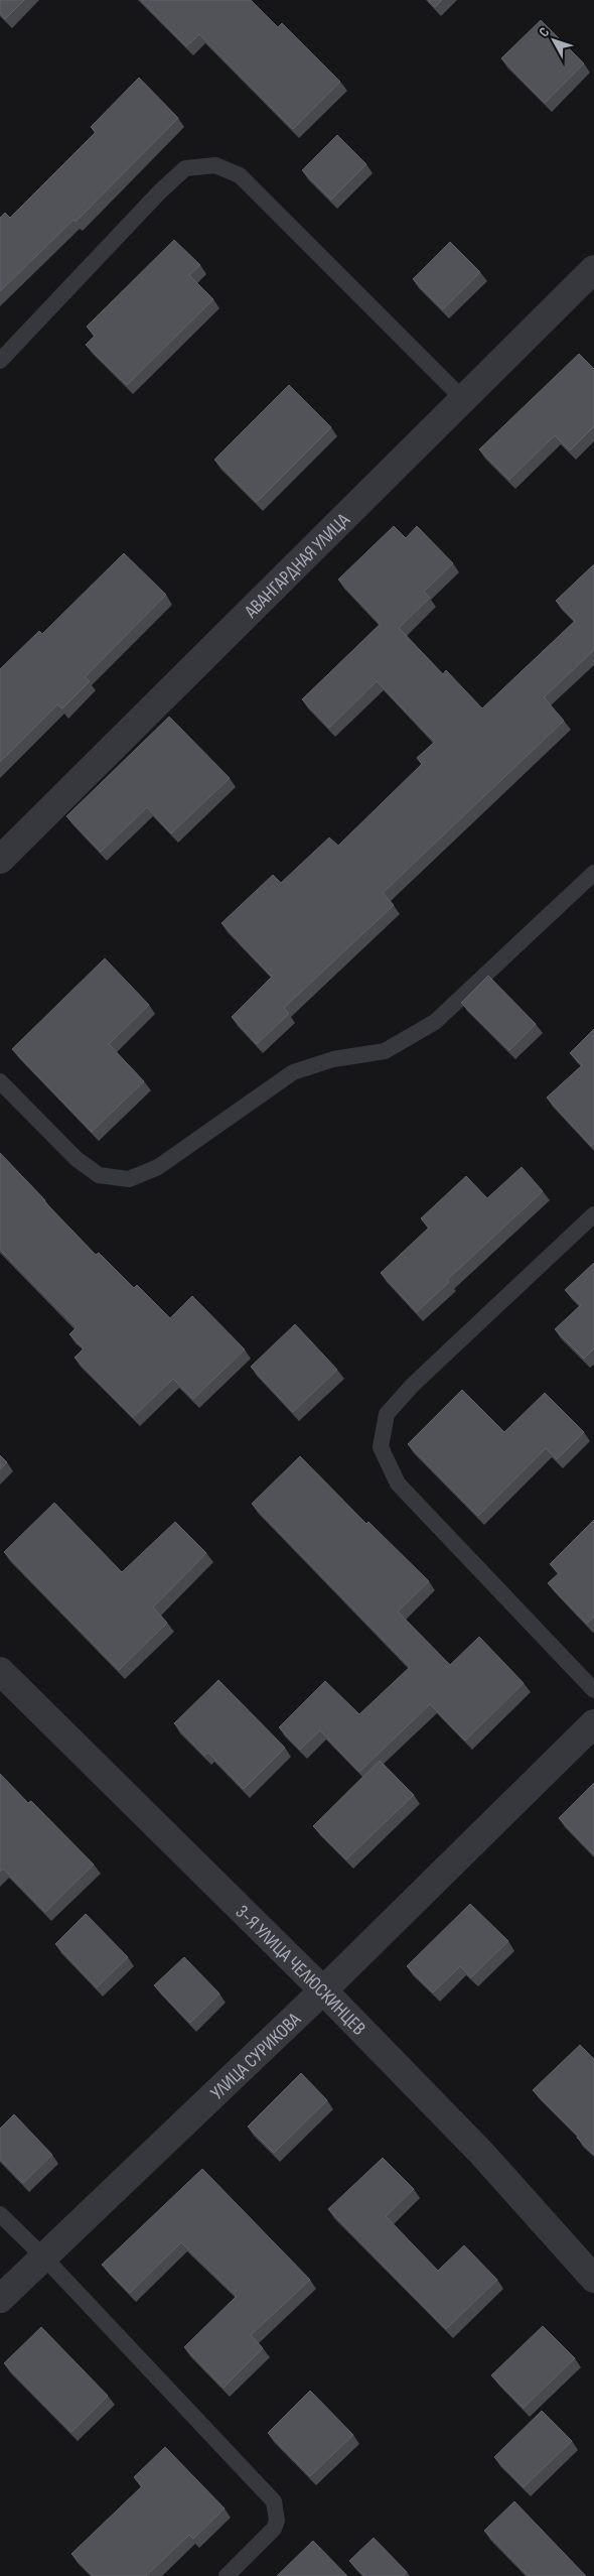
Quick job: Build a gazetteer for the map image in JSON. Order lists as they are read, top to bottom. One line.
{"streets":{"street":["АВАНГАРДНАЯ УЛИЦА","3-Я УЛИЦА ЧЕЛЮСКИНЦЕВ","УЛИЦА СУРИКОВА"]},"crossings":[["3-Я УЛИЦА ЧЕЛЮСКИНЦЕВ","УЛИЦА СУРИКОВА"]],"north":"top left"}
